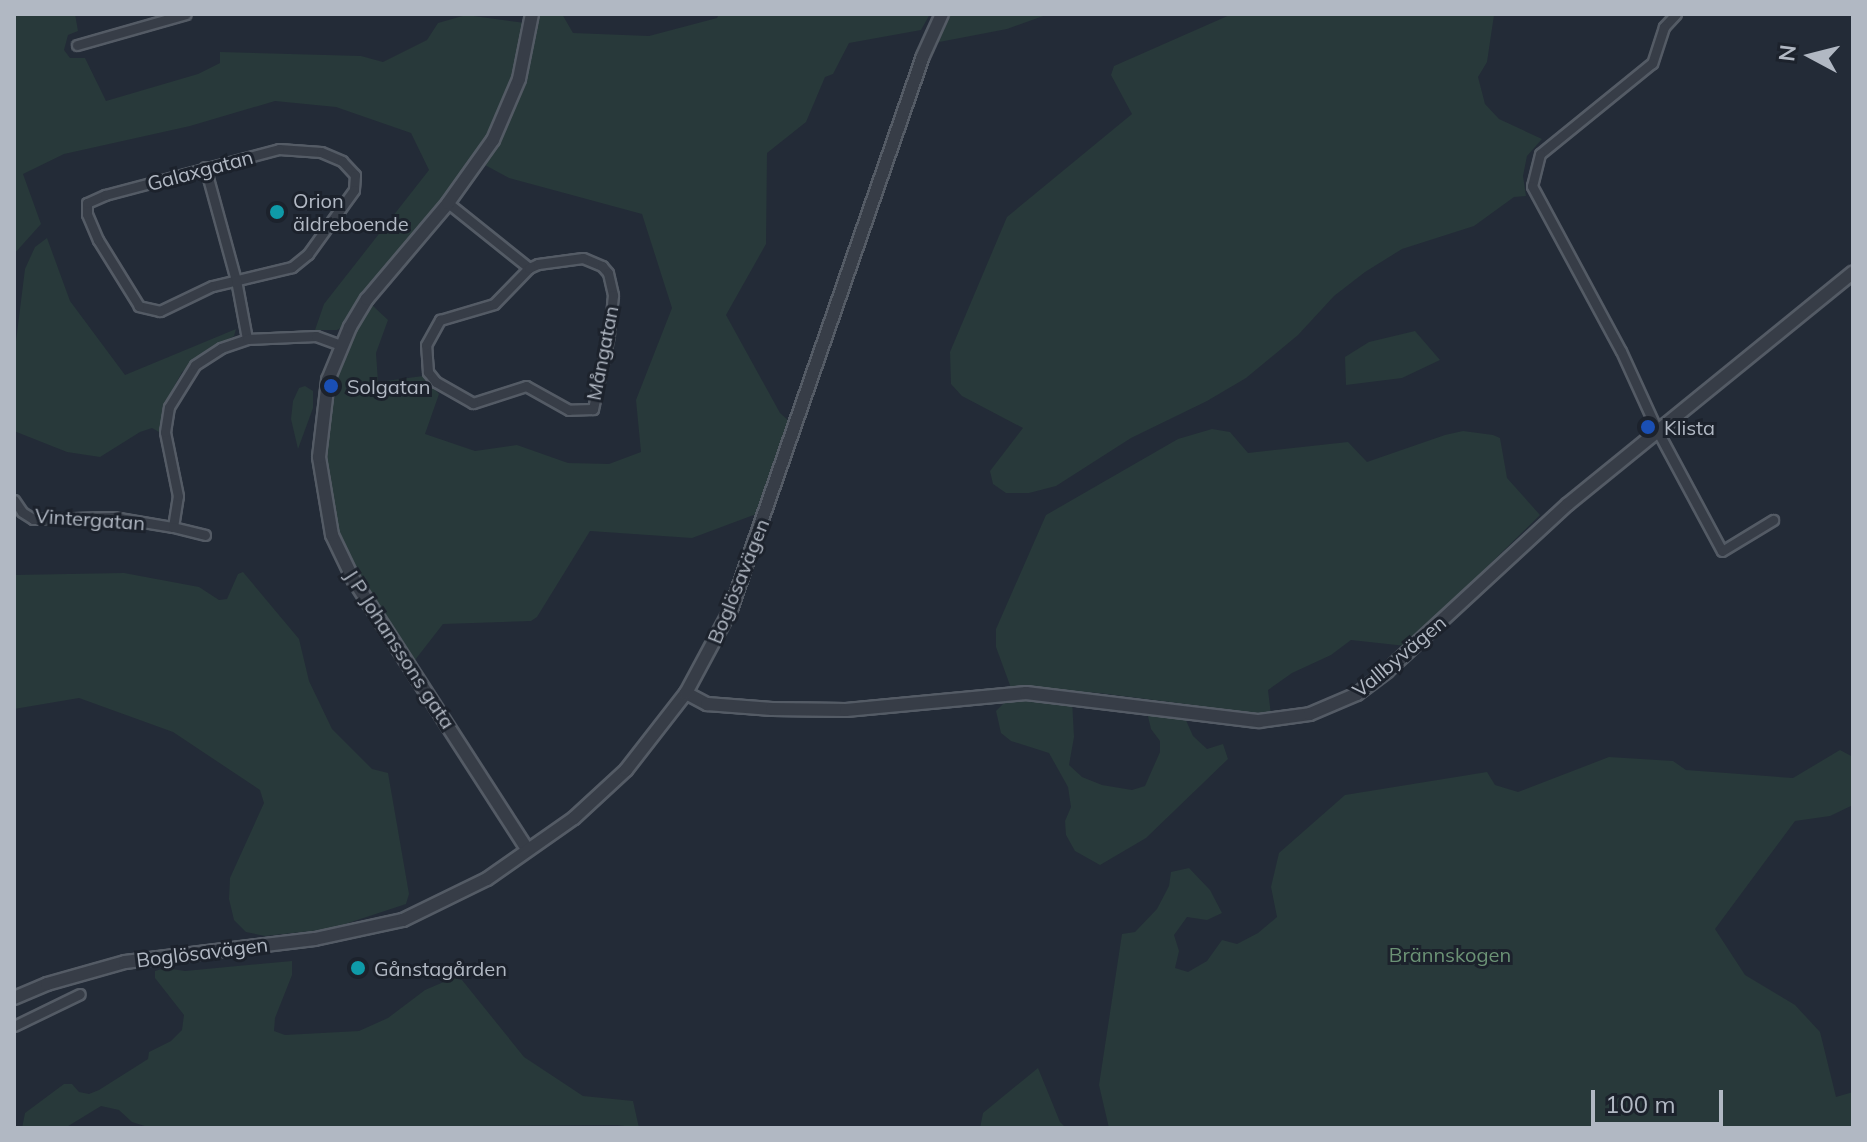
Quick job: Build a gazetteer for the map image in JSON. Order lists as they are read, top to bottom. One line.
{"streets":{"street":["Galaxgatan","Mångatan","Vintergatan","Boglösavägen","J P Johanssons gata","Vallbyvägen"]},"crossings":[["Vintergatan","J P Johanssons gata"],["Boglösavägen","J P Johanssons gata"],["Boglösavägen","Vallbyvägen"]],"parks":["Brännskogen"],"places":["Orion äldreboende","Solgatan","Klista","Gånstagården"],"scale_bar":"100 m","north":"left"}
